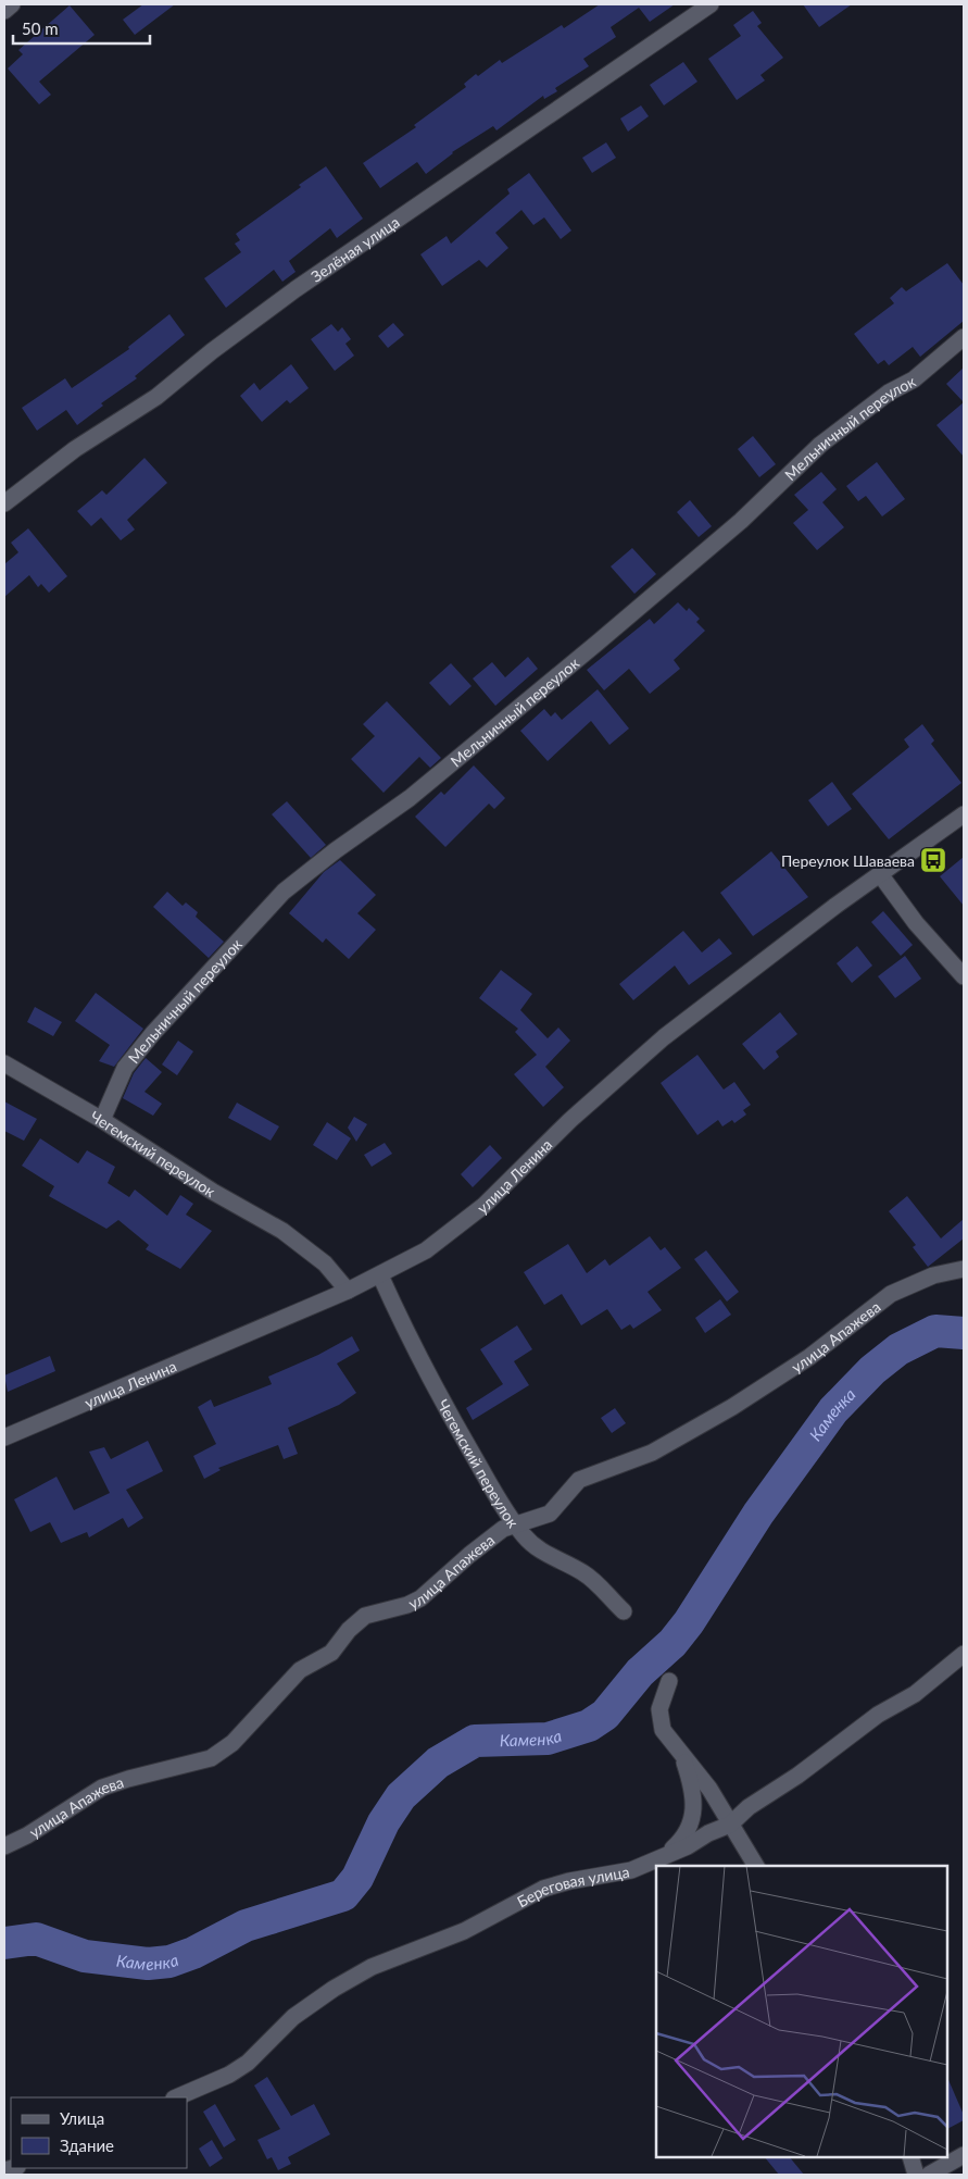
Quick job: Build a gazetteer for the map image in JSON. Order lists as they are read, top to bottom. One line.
{"streets":{"street":["Зелёная улица","Мельничный переулок","Чегемский переулок","улица Ленина","улица Апажева","Береговая улица"]},"crossings":[["Мельничный переулок","Чегемский переулок"],["Чегемский переулок","улица Ленина"],["Чегемский переулок","улица Апажева"]],"water":["Каменка"],"places":{"bus stop":["Переулок Шаваева"]},"legend":["Улица","Здание"],"scale_bar":"50 m"}
